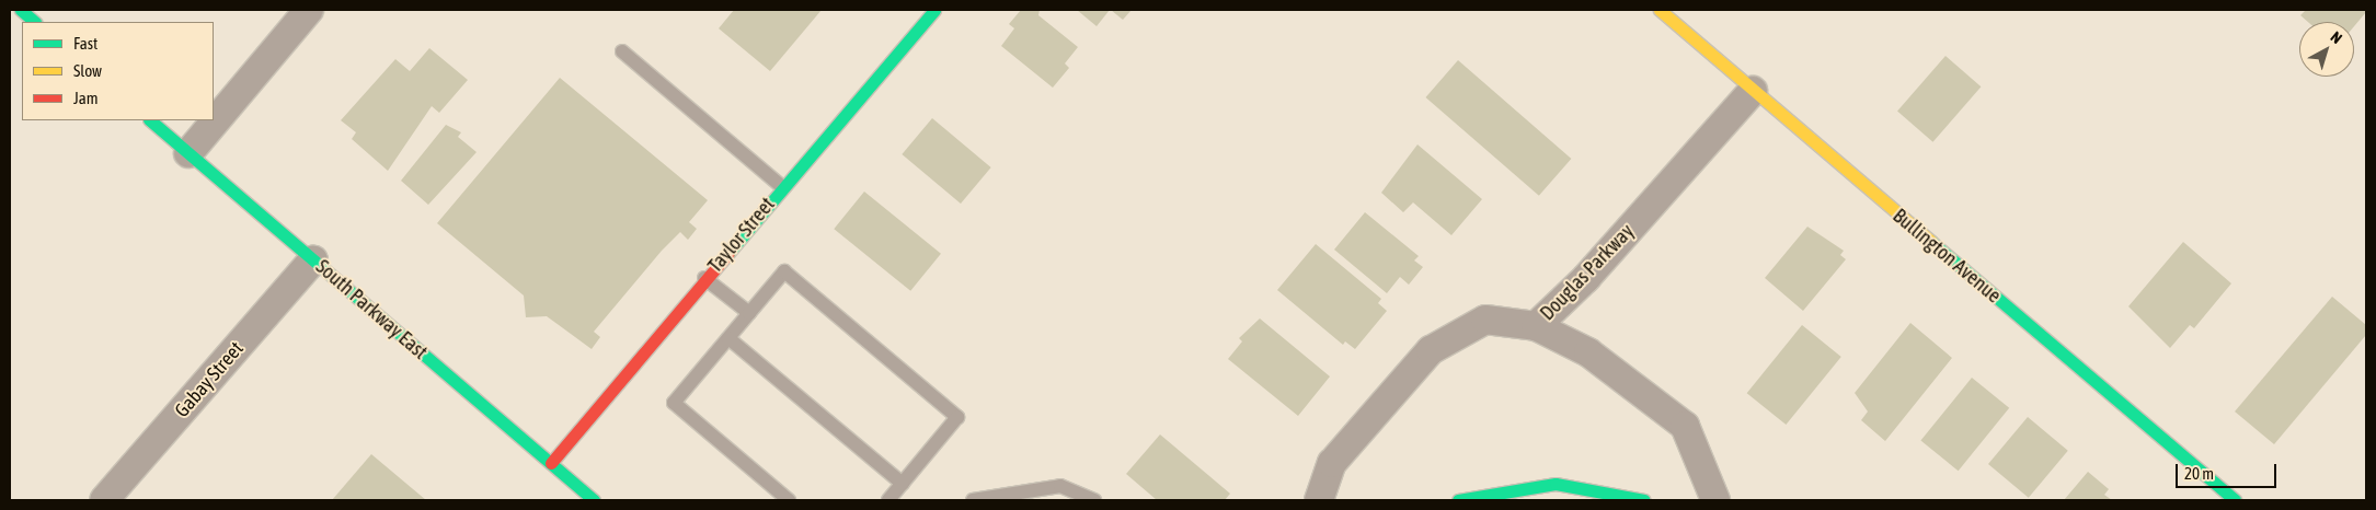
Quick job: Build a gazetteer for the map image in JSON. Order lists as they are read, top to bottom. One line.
{"streets":{"street":["Taylor Street","Bullington Avenue","Douglas Parkway","South Parkway East","Gabay Street"]},"crossings":[["Taylor Street","South Parkway East"],["Bullington Avenue","Douglas Parkway"],["South Parkway East","Gabay Street"]],"legend":["Fast","Slow","Jam"],"scale_bar":"20 m","north":"top right"}
